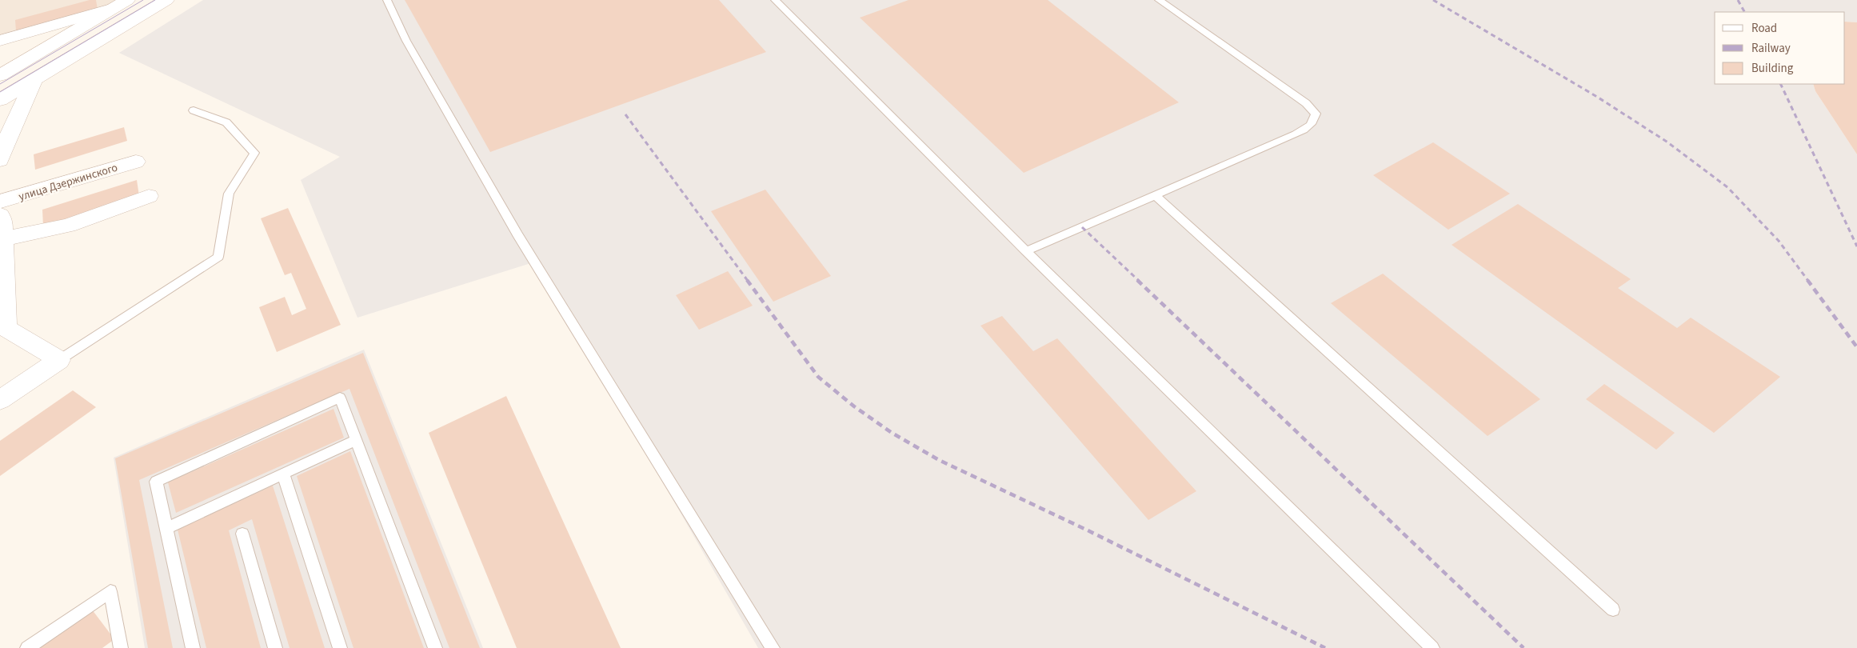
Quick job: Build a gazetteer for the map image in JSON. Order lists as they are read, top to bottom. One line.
{"streets":{"street":["улица Дзержинского"]},"legend":["Road","Railway","Building"]}
